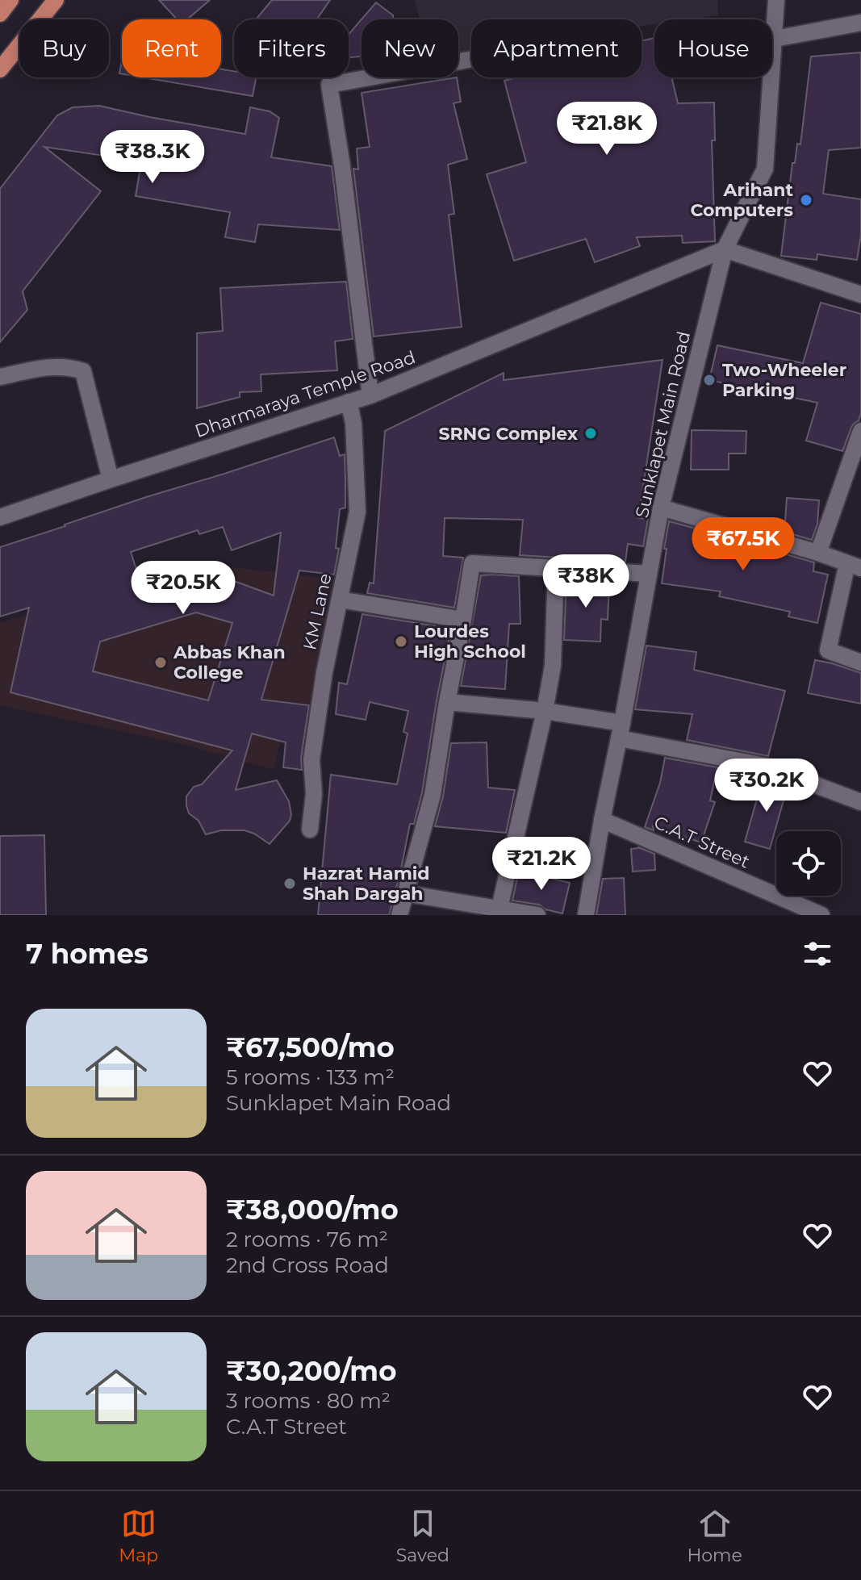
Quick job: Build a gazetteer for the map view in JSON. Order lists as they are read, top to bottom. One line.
{"streets":{"street":["Dharmaraya Temple Road","Sunklapet Main Road","KM Lane","C.A.T Street"]},"crossings":[["Dharmaraya Temple Road","Sunklapet Main Road"],["Dharmaraya Temple Road","KM Lane"],["Sunklapet Main Road","C.A.T Street"]],"places":["Arihant Computers","Two-Wheeler Parking","SRNG Complex","Lourdes High School","Abbas Khan College","Hazrat Hamid Shah Dargah"],"page":{"chip":["Buy","Rent","Filters","New","Apartment","House"],"price":["₹21.8K","₹38.3K","₹67.5K","₹38K","₹20.5K","₹30.2K","₹21.2K"],"heading":"7 homes","list":[{"name":"₹67,500/mo","note":"5 rooms · 133 m² · Sunklapet Main Road"},{"name":"₹38,000/mo","note":"2 rooms · 76 m² · 2nd Cross Road"},{"name":"₹30,200/mo","note":"3 rooms · 80 m² · C.A.T Street"}],"tabs":["Map","Saved","Home"]}}
